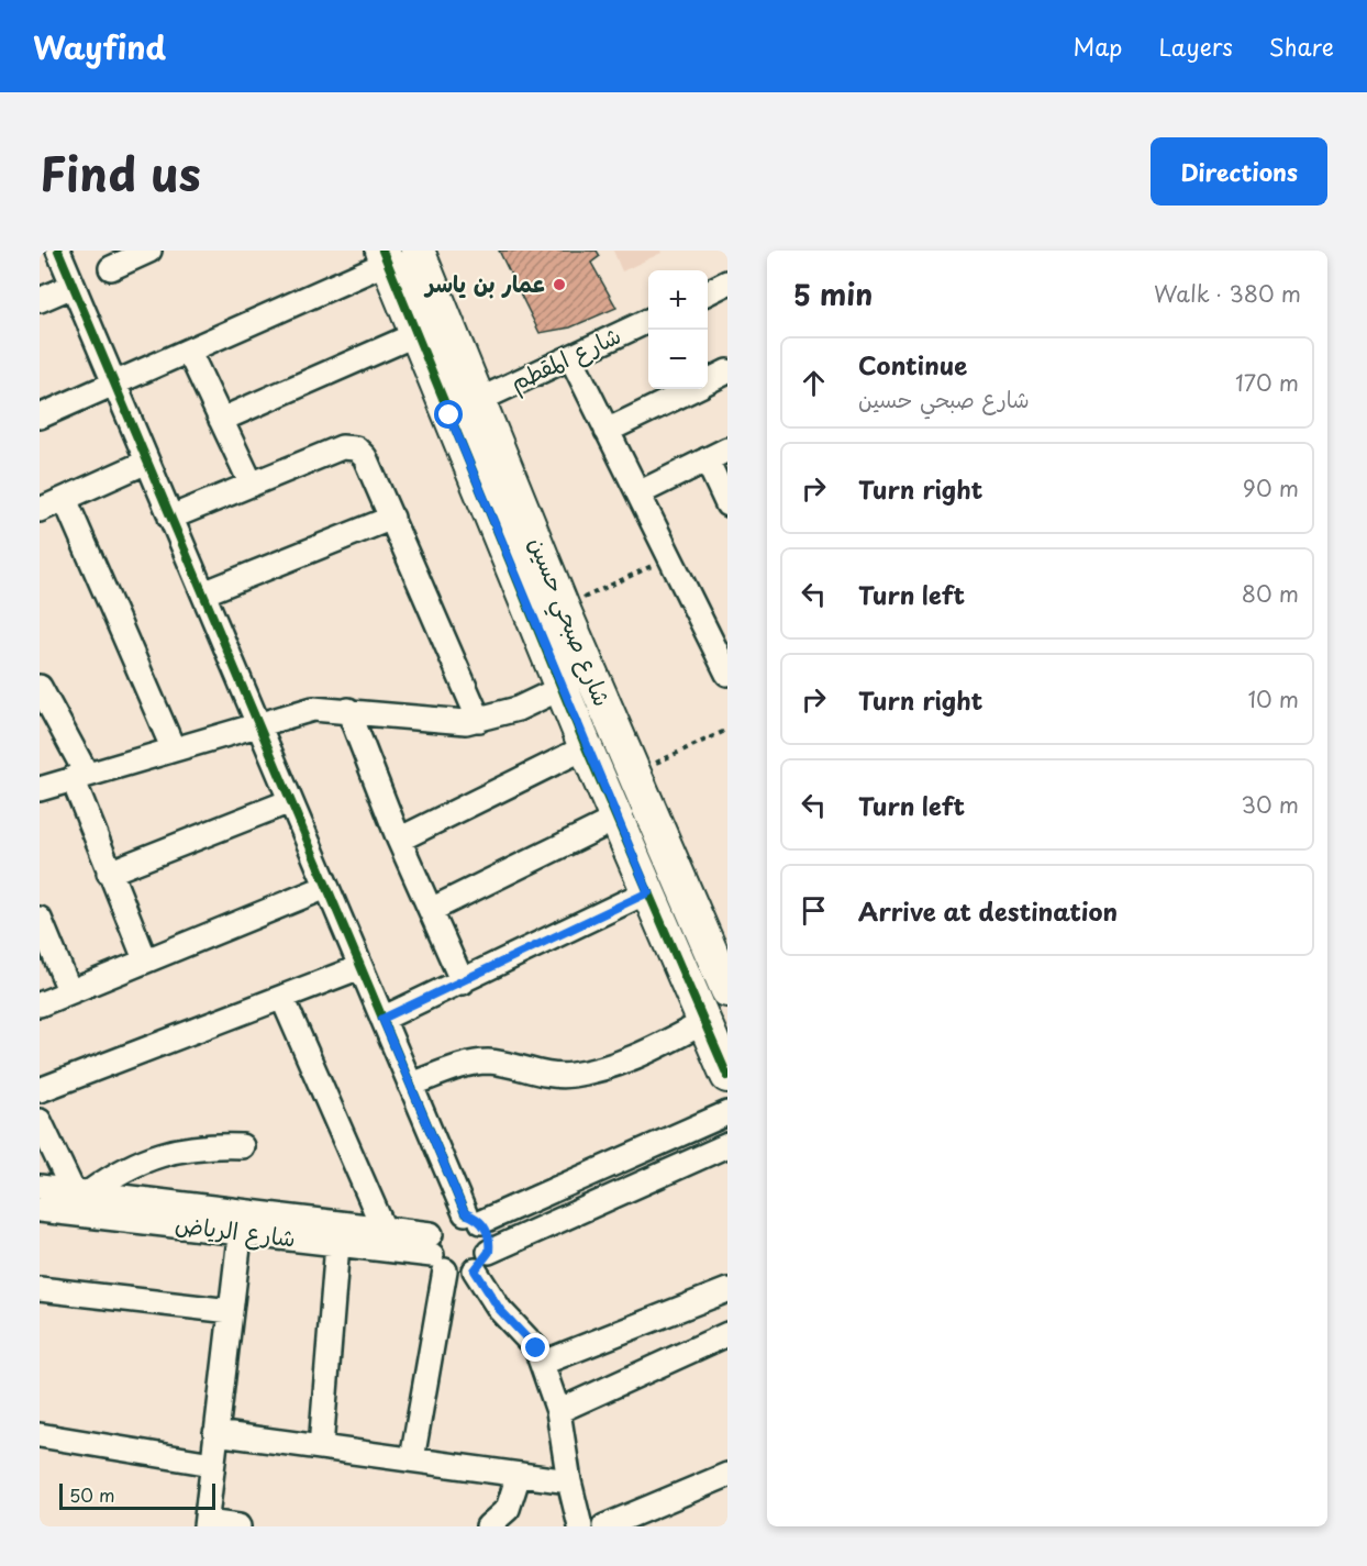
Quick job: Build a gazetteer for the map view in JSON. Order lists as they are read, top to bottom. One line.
{"streets":{"street":["شارع المقطم","شارع صبحي حسين","شارع الرياض"]},"crossings":[["شارع المقطم","شارع صبحي حسين"]],"places":["عمار بن ياسر"],"scale_bar":"50 m","page":{"header":"Wayfind","nav":["Map","Layers","Share"],"title":"Find us","buttons":"Directions","heading":["5 min","Walk · 380 m"],"map_buttons":["+","−"],"list":[["Continue","شارع صبحي حسين","170 m"],["Turn right","90 m"],["Turn left","80 m"],["Turn right","10 m"],["Turn left","30 m"],"Arrive at destination"],"scale":"50 m"}}
